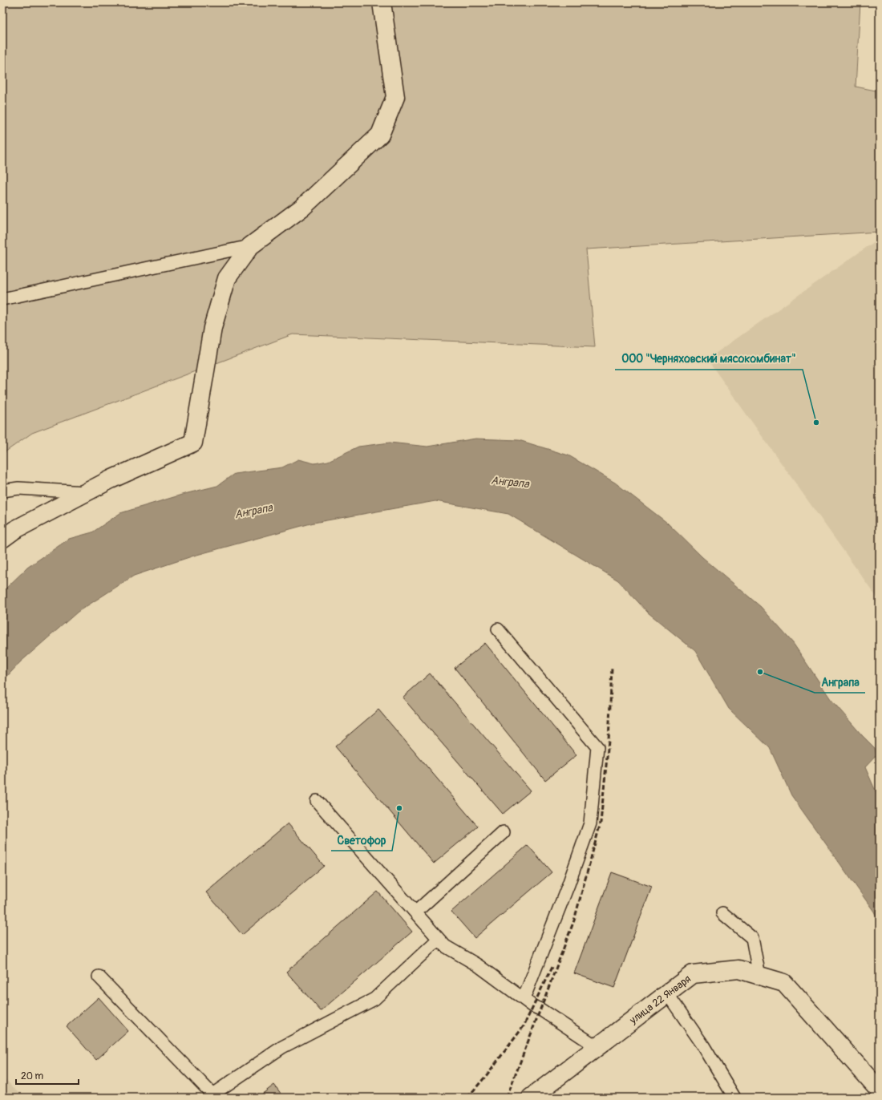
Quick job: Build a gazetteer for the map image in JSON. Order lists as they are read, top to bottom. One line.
{"streets":{"street":["улица 22 Января"]},"water":["Анграпа"],"places":["ООО \"Черняховский мясокомбинат\"","Анграпа","Светофор"],"scale_bar":"20 m"}
